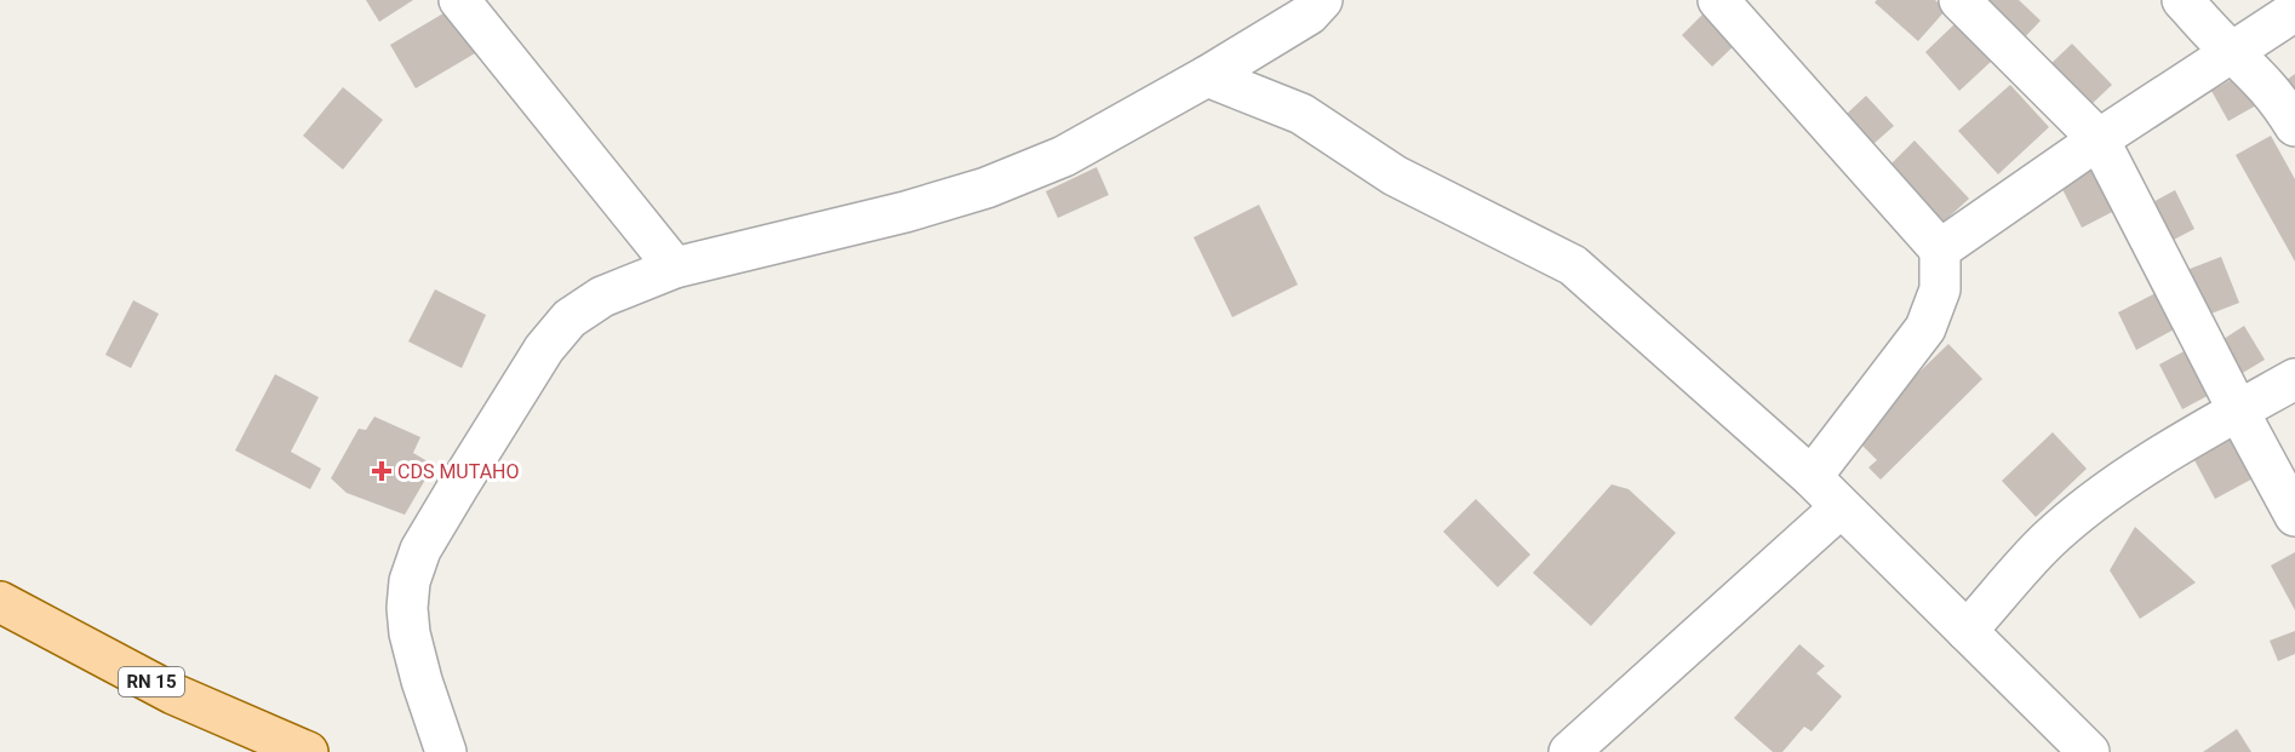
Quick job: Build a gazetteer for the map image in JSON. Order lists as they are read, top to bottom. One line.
{"streets":{"main road":["RN 15"]},"places":{"health":["CDS MUTAHO"]}}
